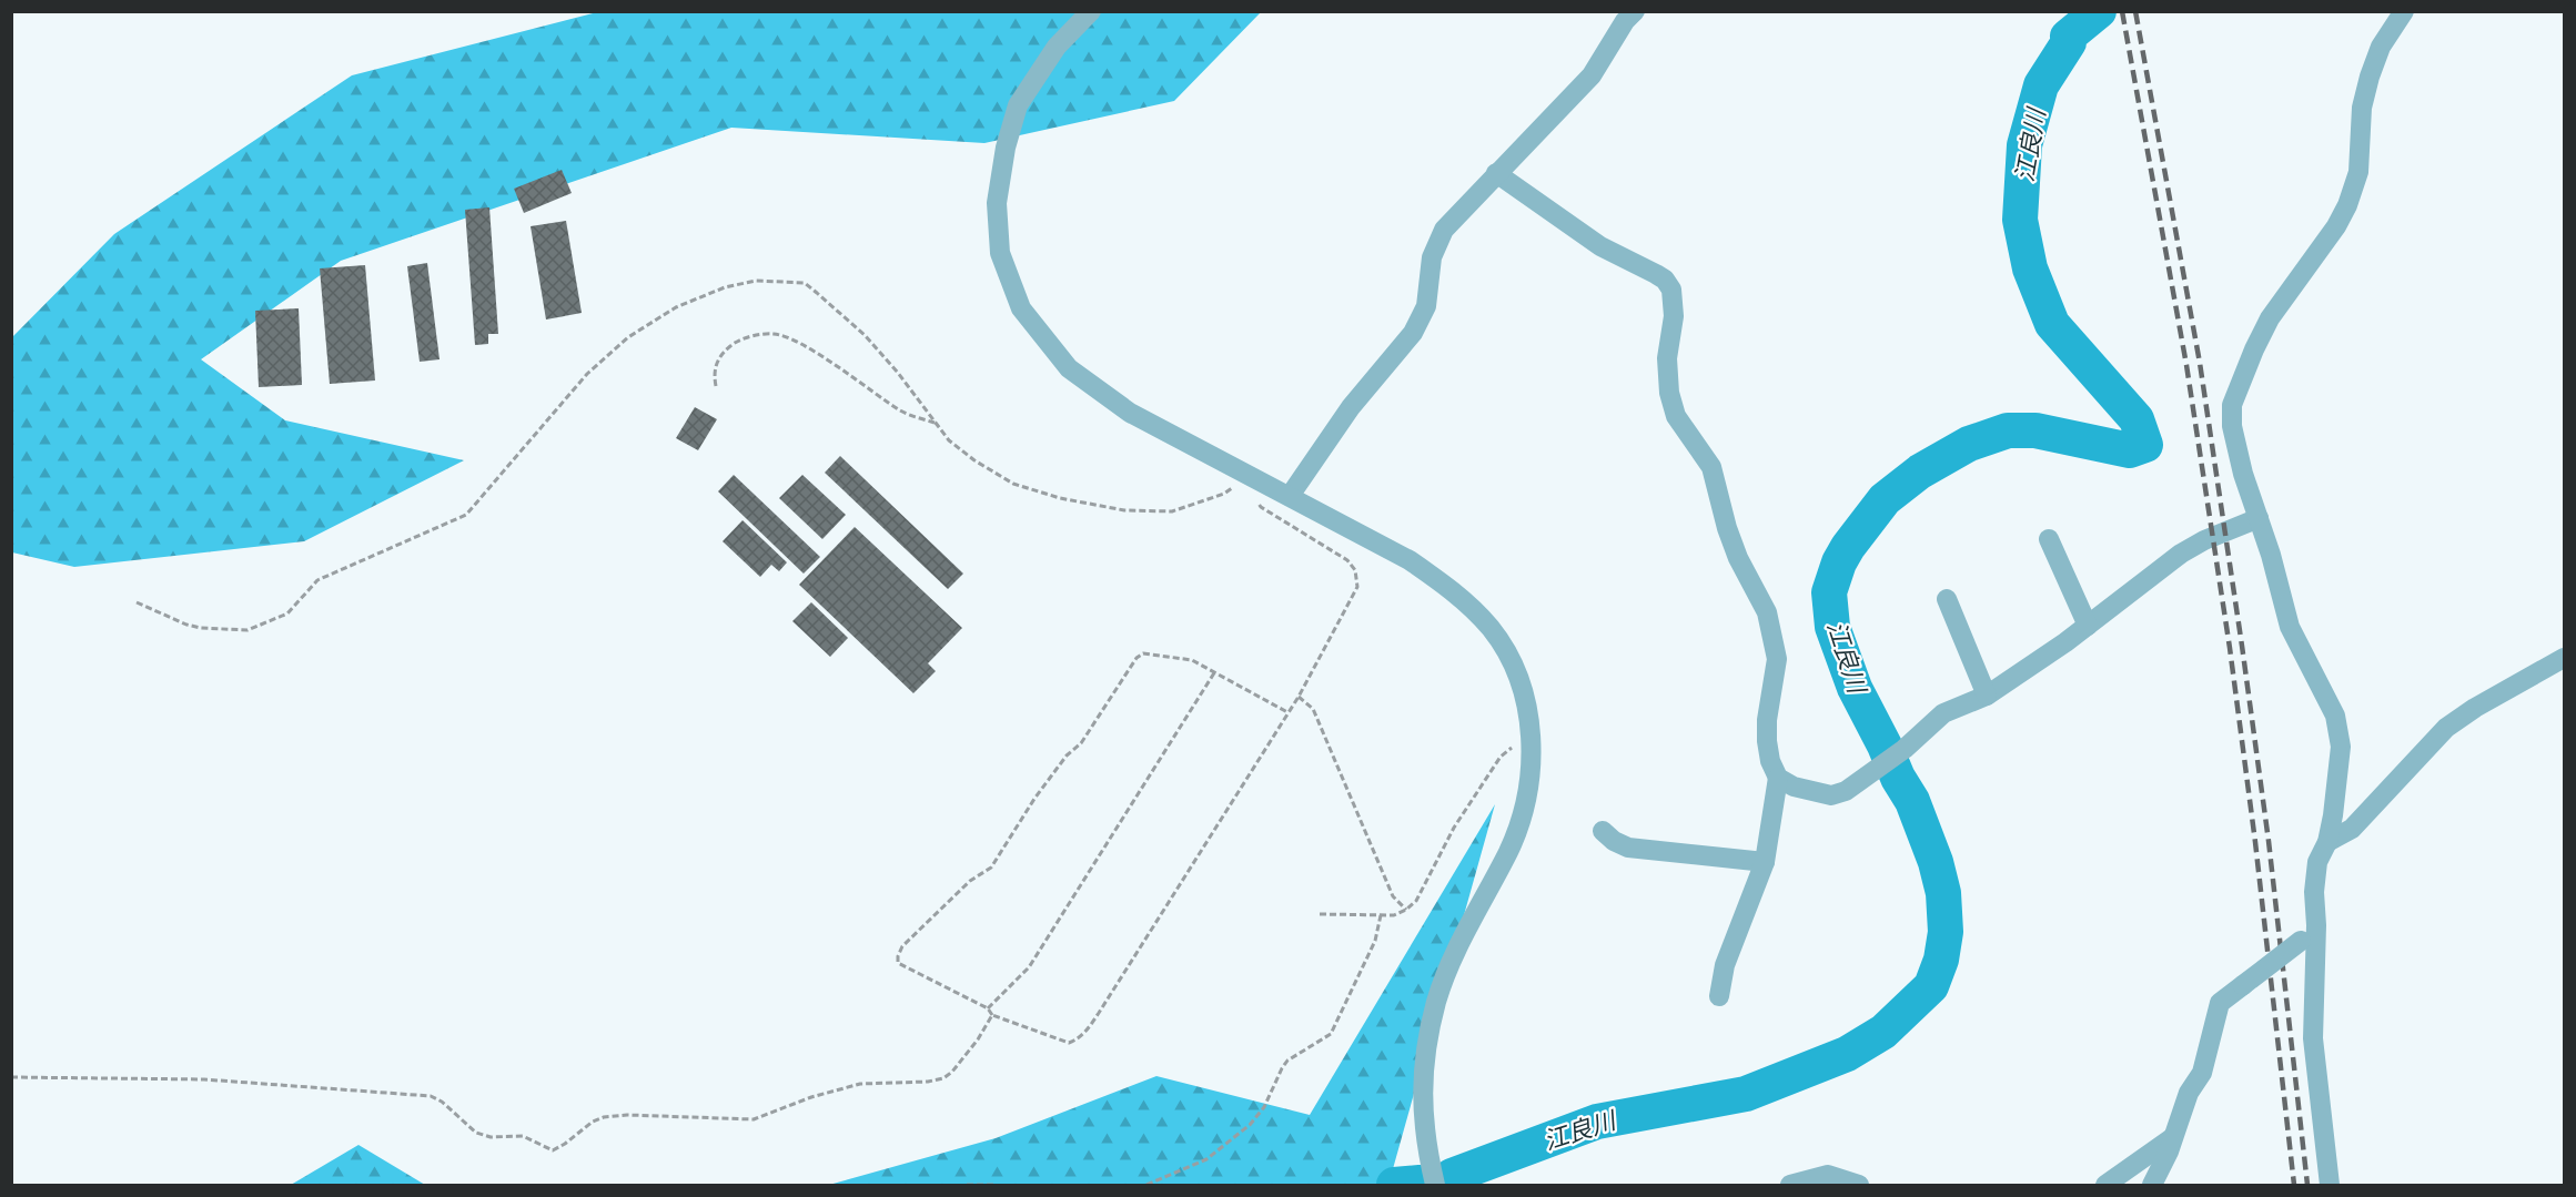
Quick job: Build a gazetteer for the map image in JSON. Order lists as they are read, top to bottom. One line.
{"water":["江良川"]}
